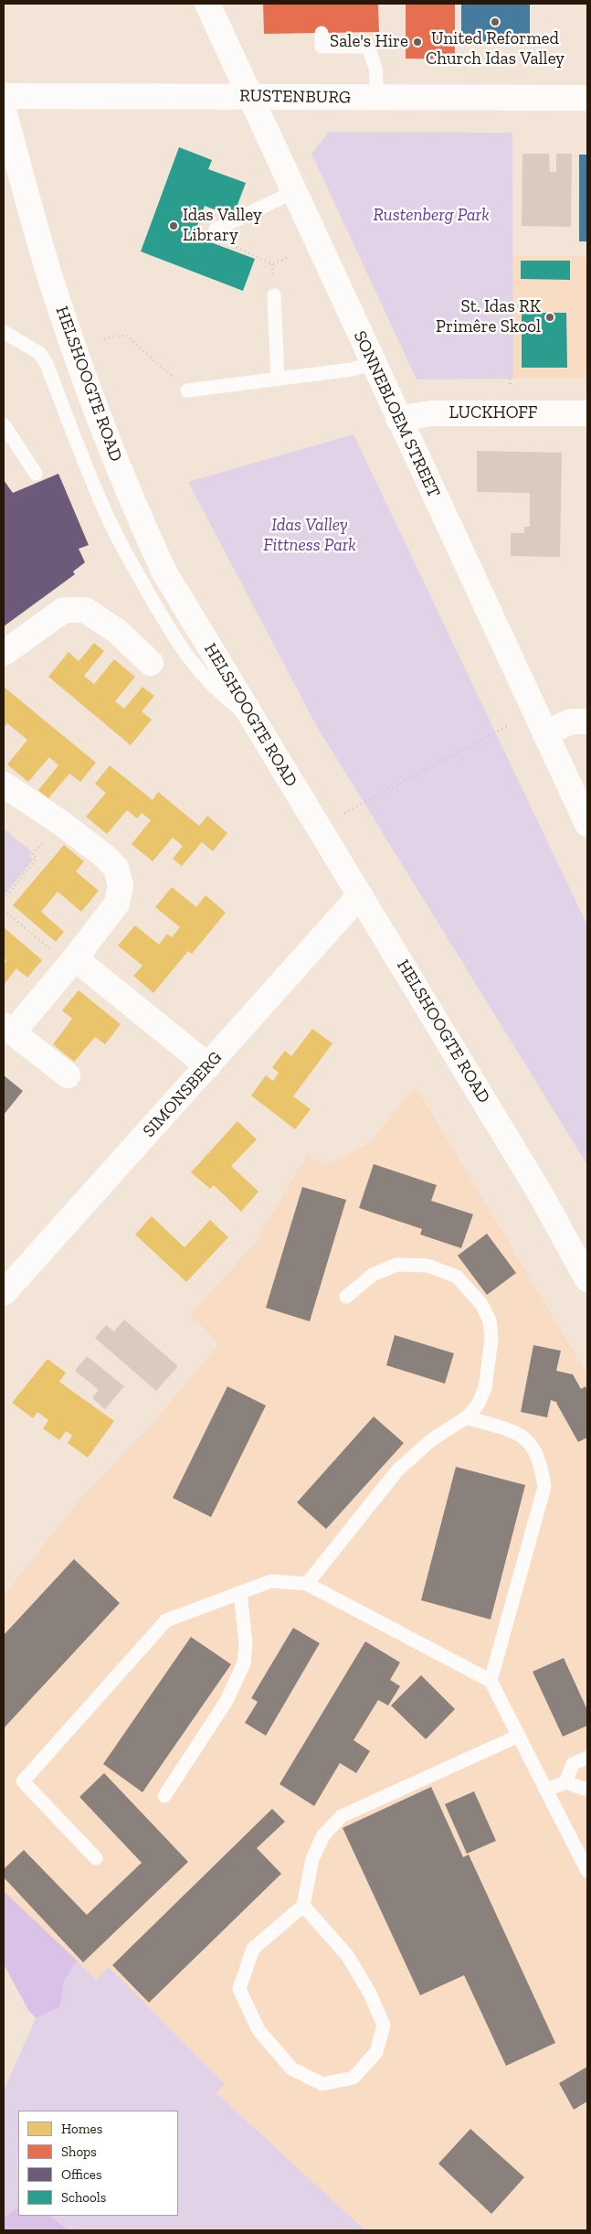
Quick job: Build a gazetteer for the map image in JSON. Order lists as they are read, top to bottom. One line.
{"streets":{"street":["RUSTENBURG","HELSHOOGTE ROAD","LUCKHOFF","SONNEBLOEM STREET","SIMONSBERG"]},"crossings":[["RUSTENBURG","SONNEBLOEM STREET"],["HELSHOOGTE ROAD","SIMONSBERG"],["LUCKHOFF","SONNEBLOEM STREET"]],"parks":["Rustenberg Park","Idas Valley Fittness Park"],"places":["United Reformed Church Idas Valley","Sale's Hire","Idas Valley Library","St. Idas RK Primêre Skool"],"legend":["Homes","Shops","Offices","Schools"]}
